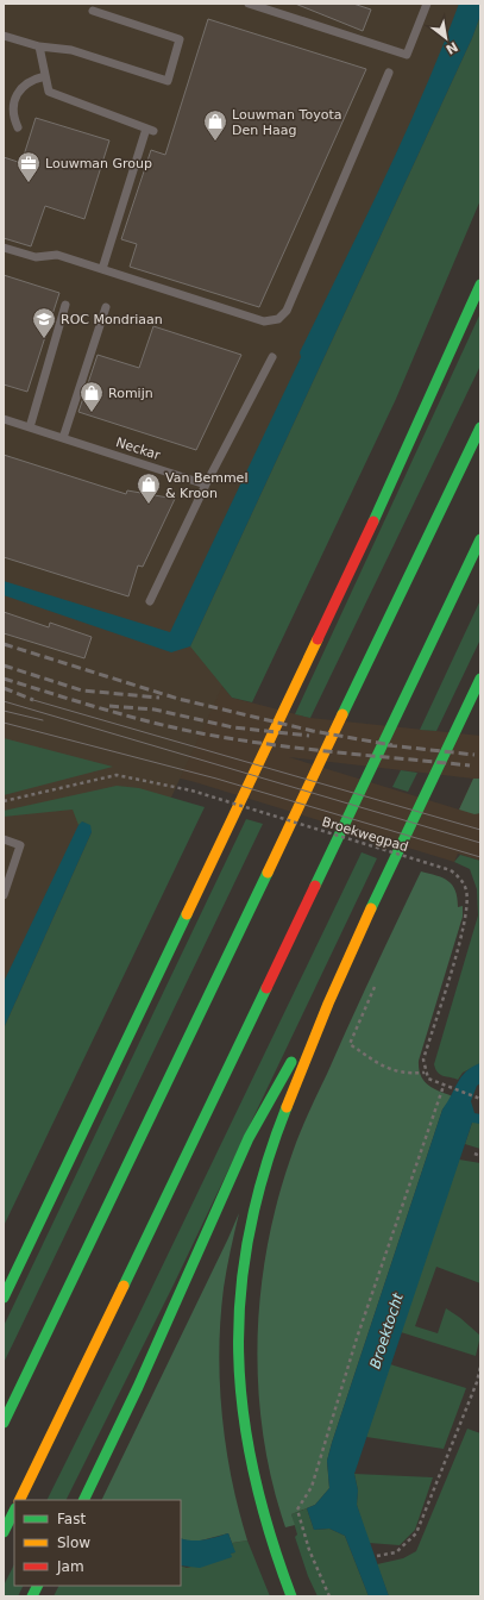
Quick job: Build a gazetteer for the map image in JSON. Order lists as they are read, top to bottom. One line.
{"streets":{"lane":["Neckar"],"path":["Broekwegpad"]},"water":["Broektocht"],"places":{"shop":["Louwman Toyota Den Haag","Romijn","Van Bemmel & Kroon"],"office":["Louwman Group"],"school or university":["ROC Mondriaan"]},"legend":["Fast","Slow","Jam"],"north":"bottom right"}
